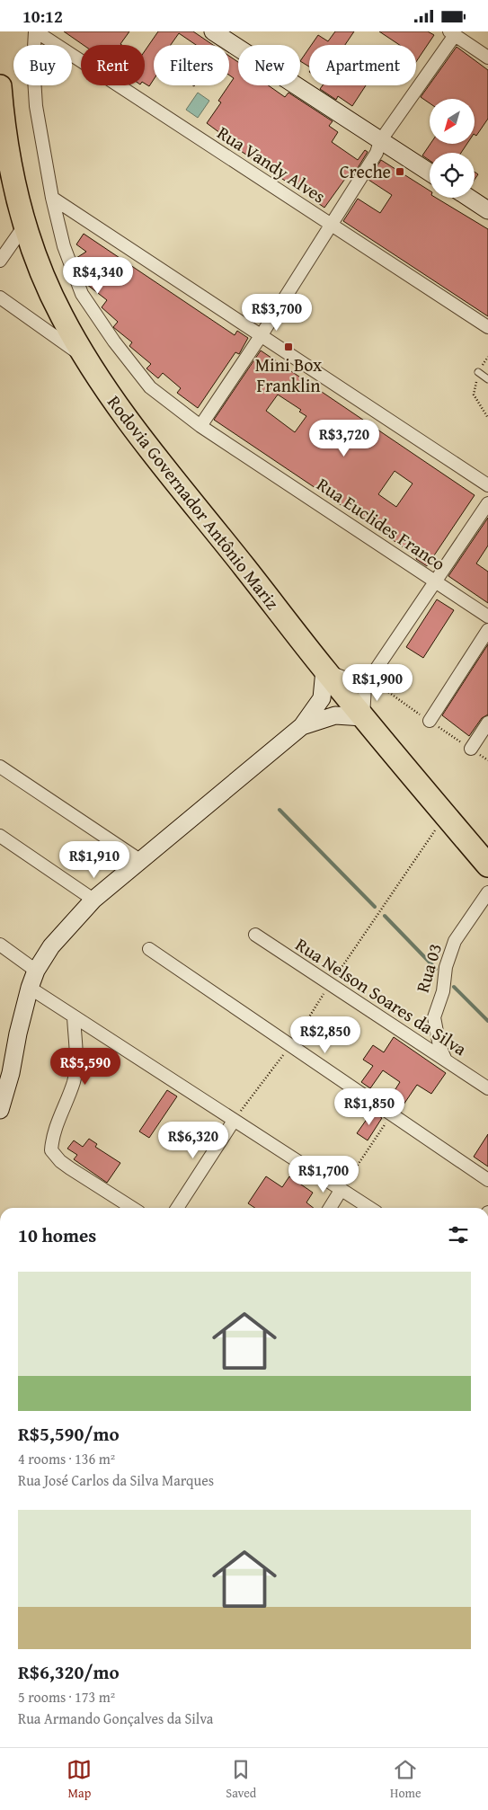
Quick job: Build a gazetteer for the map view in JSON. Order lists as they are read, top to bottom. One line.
{"streets":{"highway":["Rodovia Governador Antônio Mariz"],"street":["Rua Vandy Alves","Rua Euclides Franco","Rua 03","Rua Nelson Soares da Silva"]},"crossings":[["Rua Vandy Alves","Rua Euclides Franco"],["Rua 03","Rua Nelson Soares da Silva"]],"places":{"transit":["Creche","Mini Box Franklin"]},"north":"bottom left","page":{"status":"10:12","chip":["Buy","Rent","Filters","New","Apartment"],"price":["R$4,340","R$3,700","R$3,720","R$1,900","R$1,910","R$2,850","R$5,590","R$1,850","R$6,320","R$1,700"],"heading":"10 homes","list":[{"name":"R$5,590/mo","note":"4 rooms · 136 m² · Rua José Carlos da Silva Marques"},{"name":"R$6,320/mo","note":"5 rooms · 173 m² · Rua Armando Gonçalves da Silva"}],"tabs":["Map","Saved","Home"]}}
